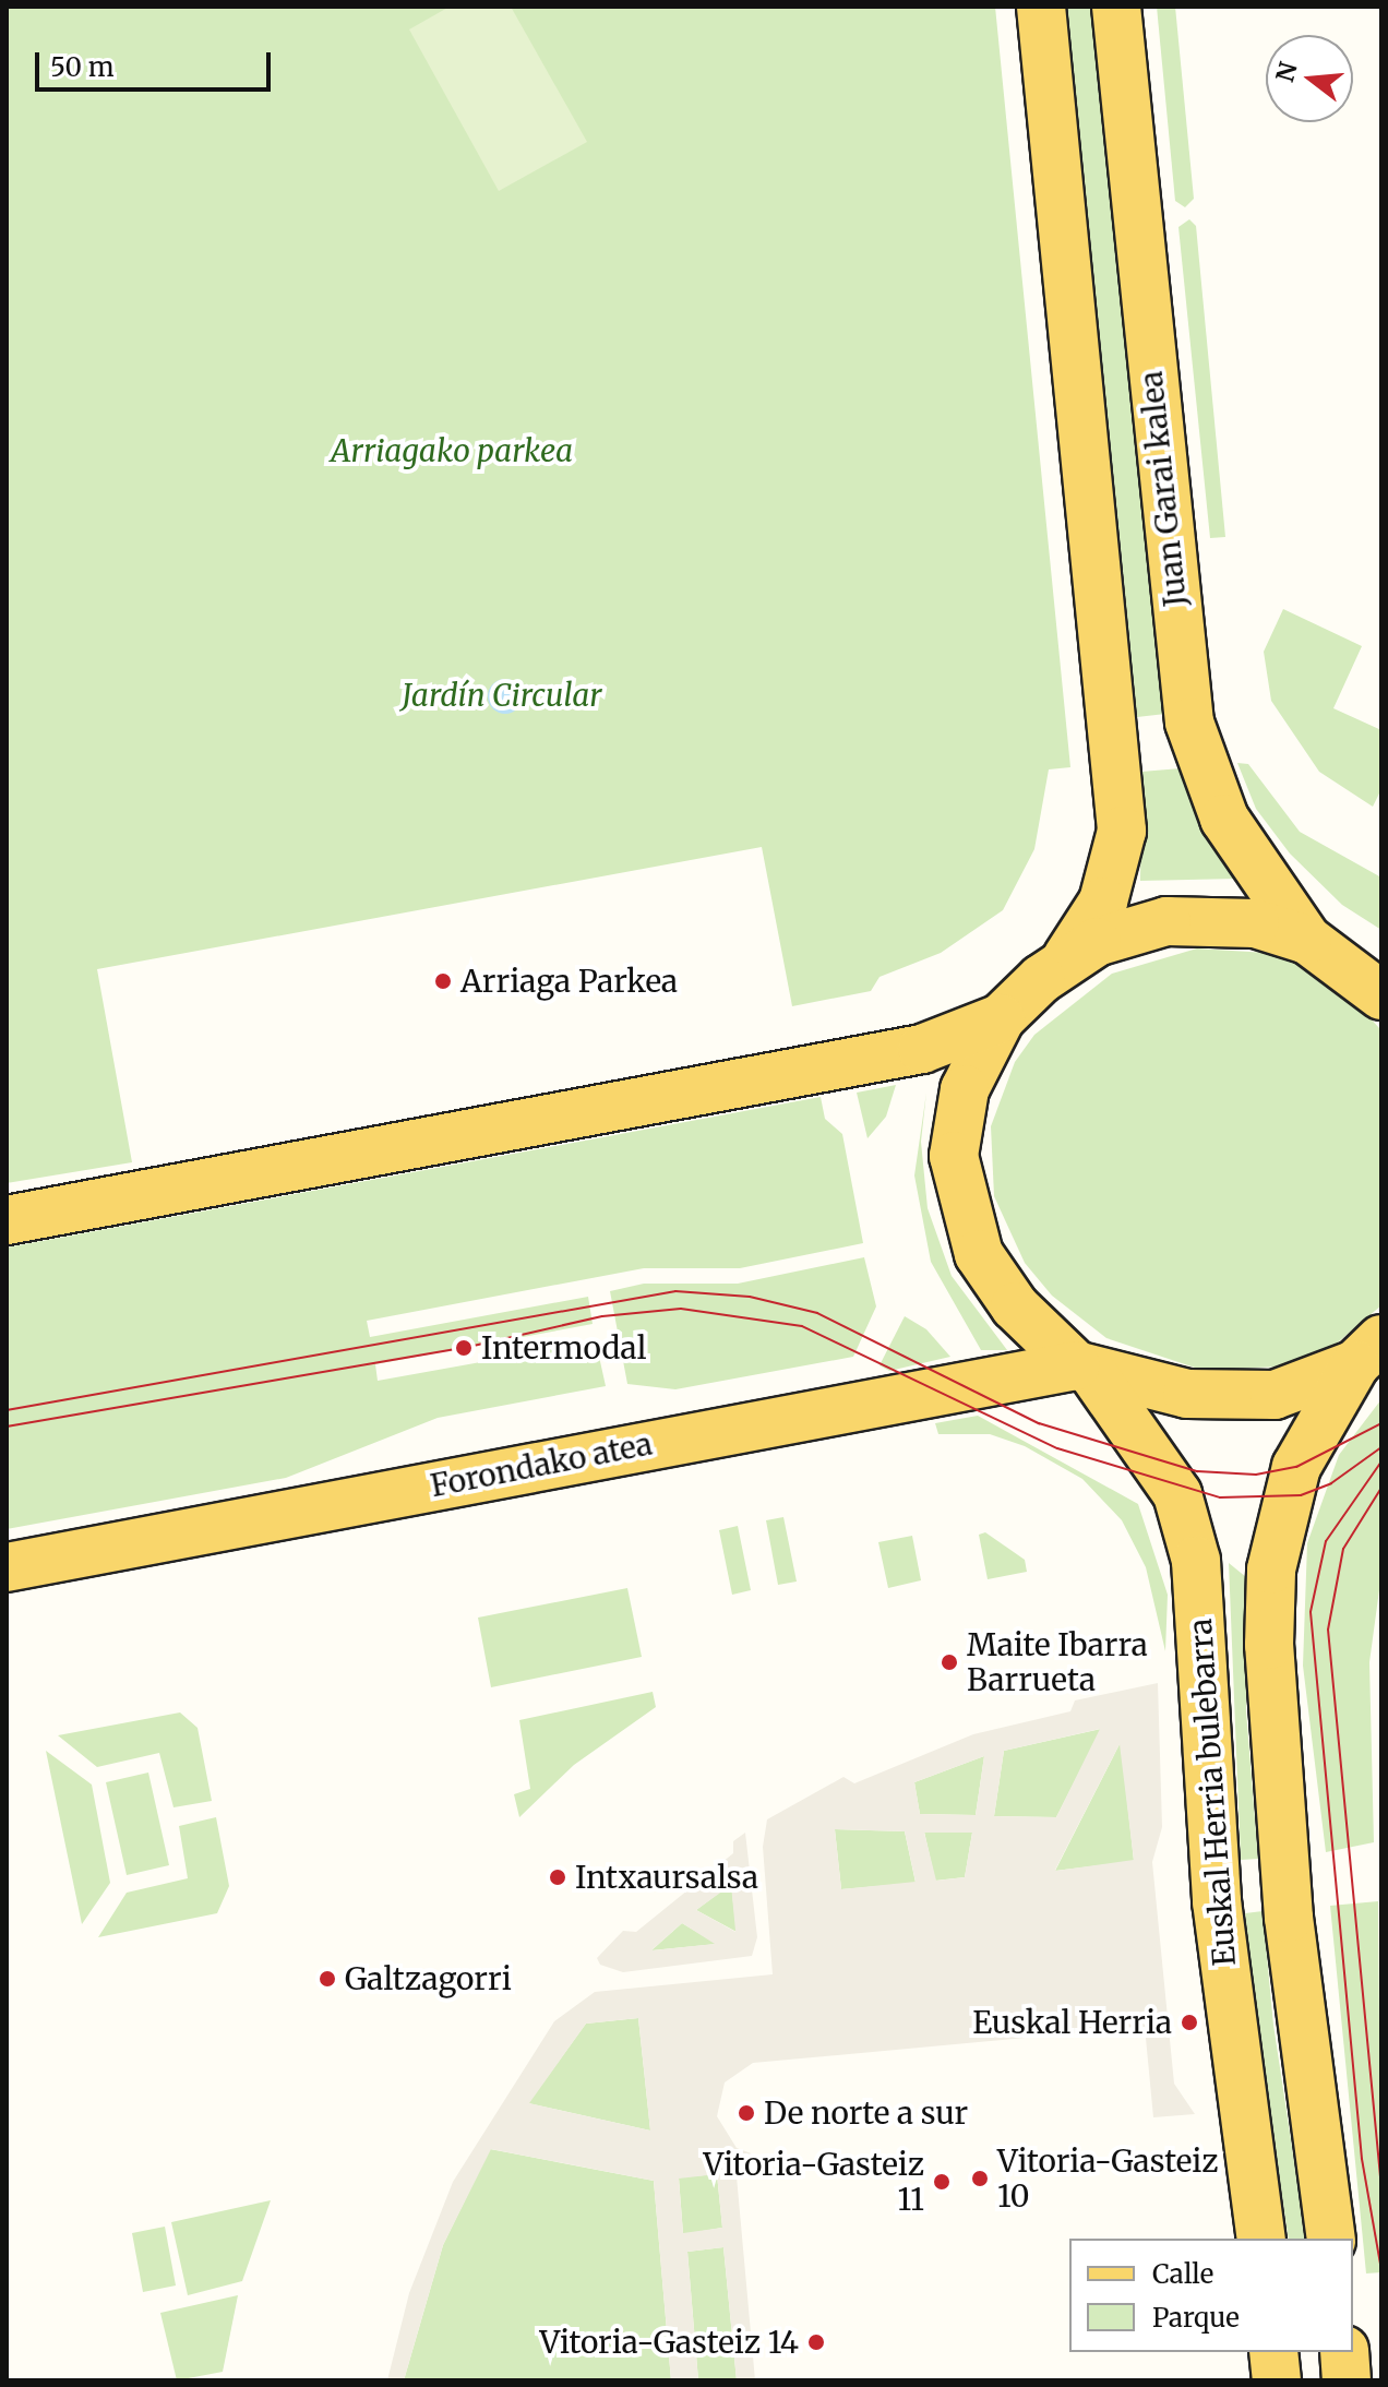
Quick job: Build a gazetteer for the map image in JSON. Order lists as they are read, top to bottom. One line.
{"streets":{"main road":["Juan Garai kalea","Forondako atea","Euskal Herria bulebarra"]},"crossings":[["Forondako atea","Euskal Herria bulebarra"]],"parks":["Arriagako parkea","Jardín Circular"],"places":["Arriaga Parkea","Intermodal","Maite Ibarra Barrueta","Intxaursalsa","Galtzagorri","Euskal Herria","De norte a sur","Vitoria-Gasteiz 10","Vitoria-Gasteiz 11","Vitoria-Gasteiz 14"],"legend":["Calle","Parque"],"scale_bar":"50 m","north":"left"}
